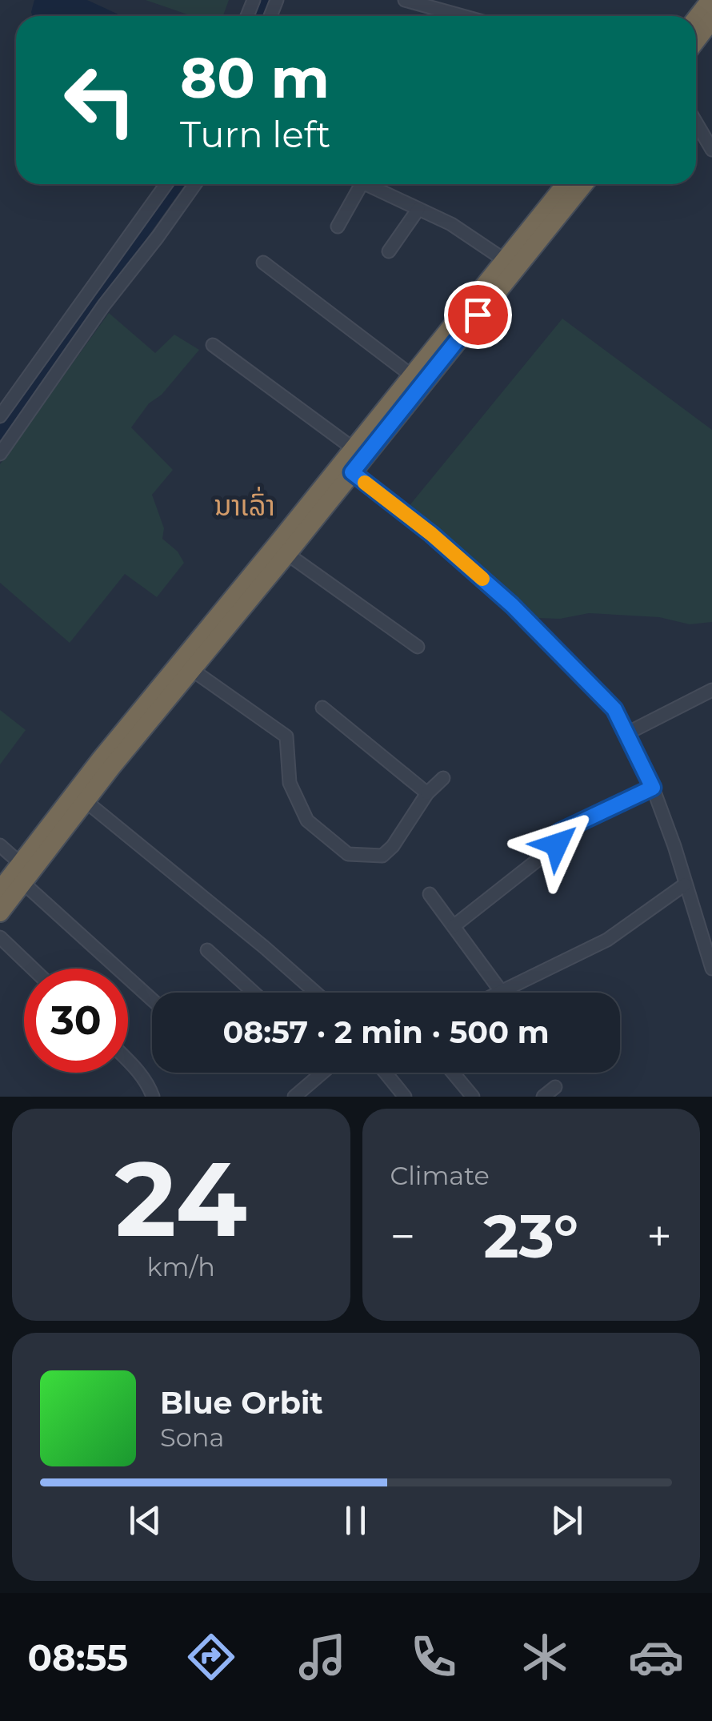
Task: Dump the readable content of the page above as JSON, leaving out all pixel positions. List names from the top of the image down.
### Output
{
  "districts": ["ນາເລົ່າ"],
  "page": {
    "turn": ["80 m", "Turn left"],
    "limit": "30",
    "trip": "08:57 · 2 min · 500 m",
    "tile": [
      ["24", "km/h"],
      "Climate"
    ],
    "heat": ["−", "23°", "+"],
    "song": ["Blue Orbit", "Sona"],
    "tabs": "08:55"
  }
}
